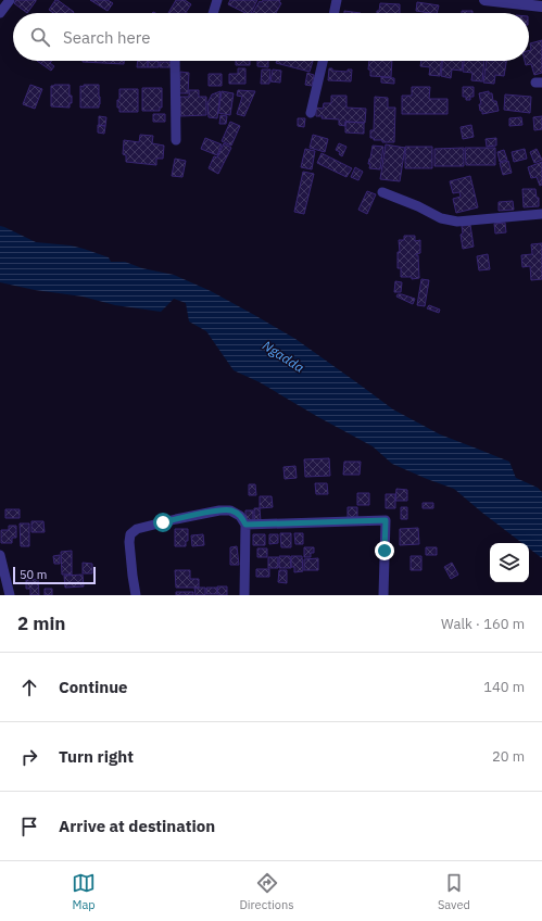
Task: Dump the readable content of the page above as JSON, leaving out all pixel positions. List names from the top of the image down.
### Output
{
  "water": ["Ngadda"],
  "scale_bar": "50 m",
  "page": {
    "search": "Search here",
    "scale": "50 m",
    "heading": ["2 min", "Walk · 160 m"],
    "list": [
      ["Continue", "140 m"],
      ["Turn right", "20 m"],
      "Arrive at destination"
    ],
    "nav": ["Map", "Directions", "Saved"]
  }
}
